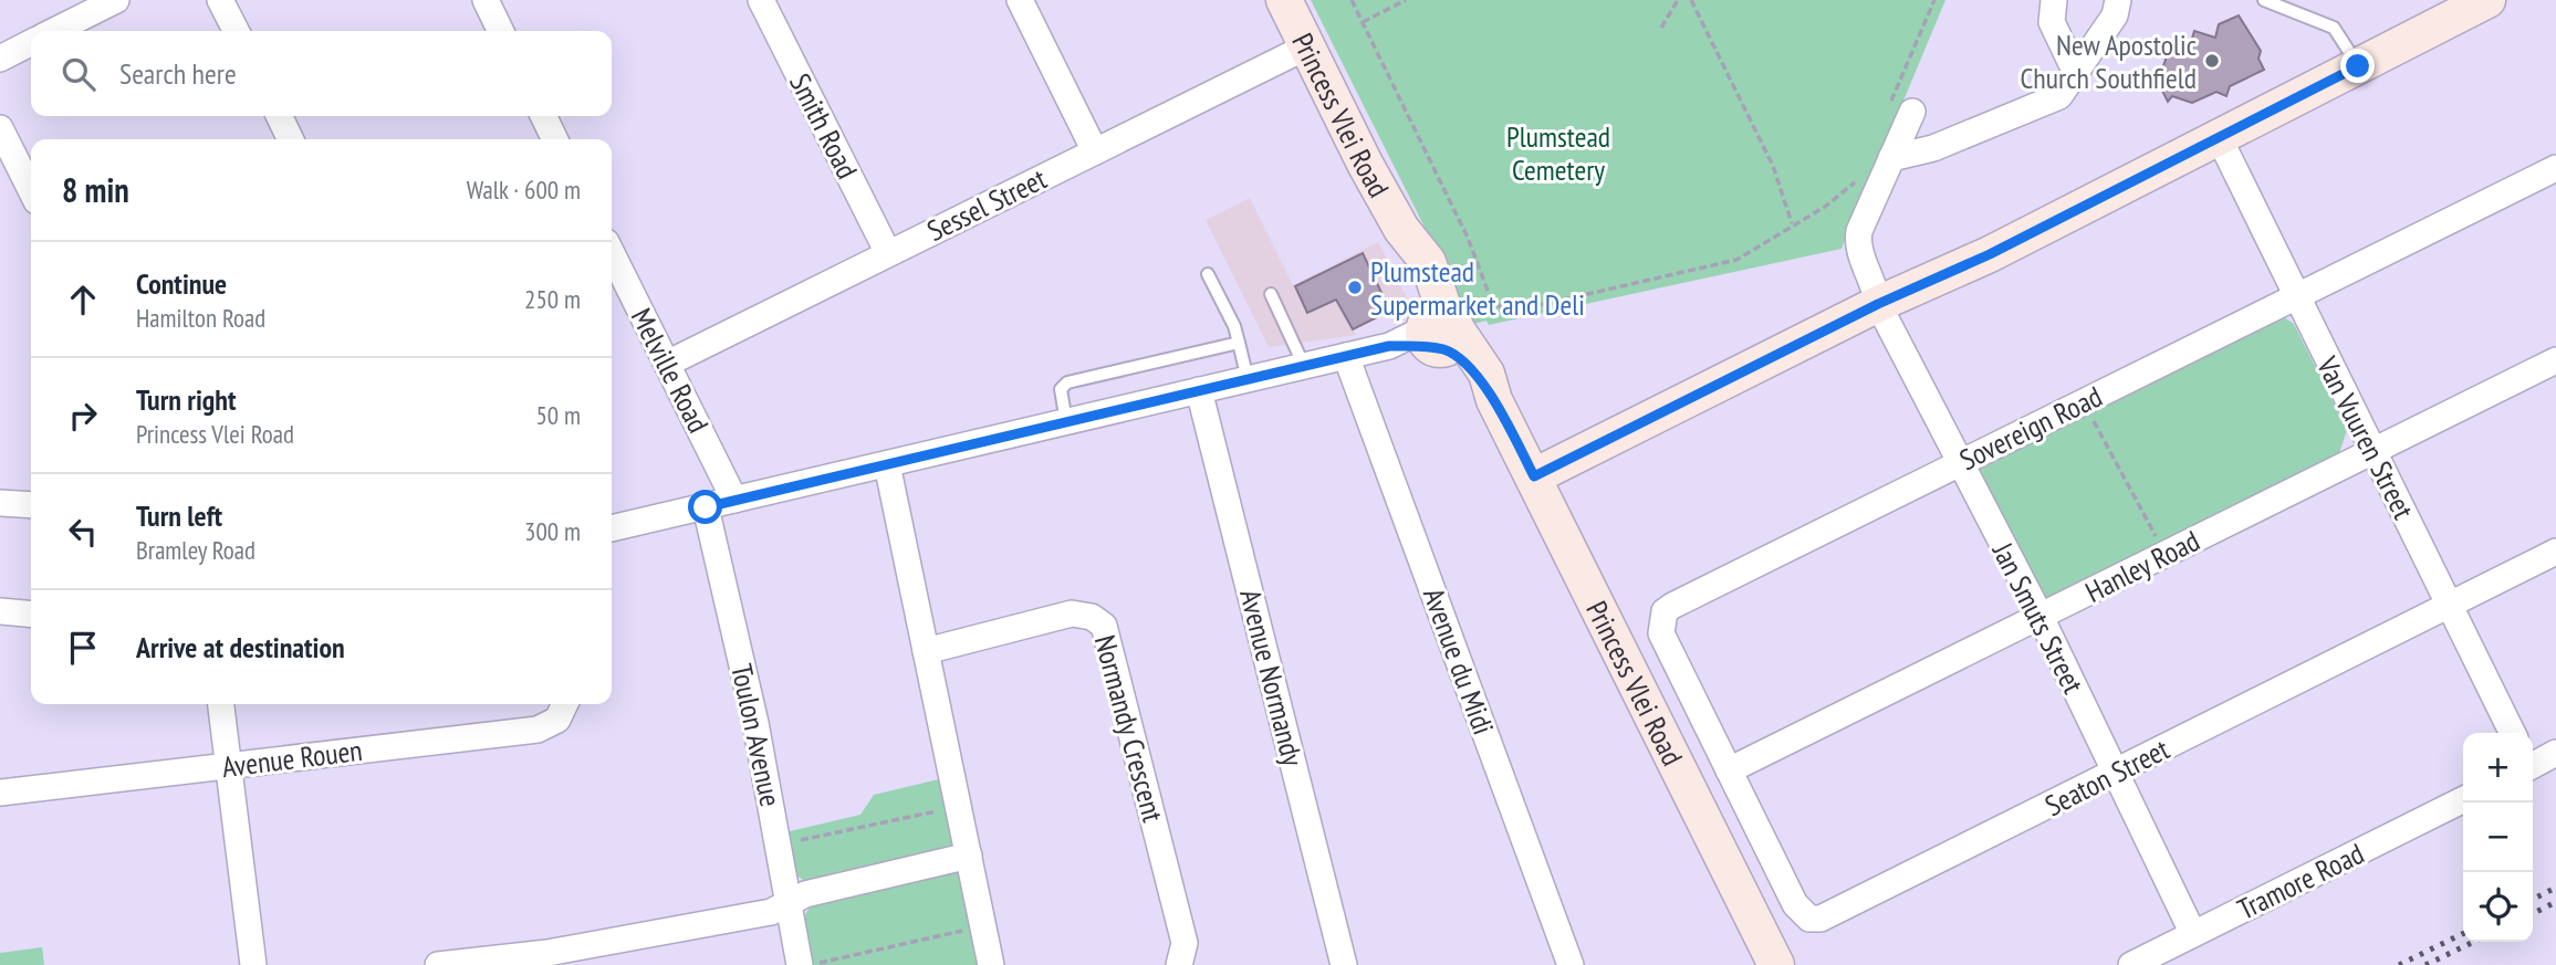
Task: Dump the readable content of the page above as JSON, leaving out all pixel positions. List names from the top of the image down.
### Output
{
  "streets": {
    "street": [
      "Princess Vlei Road",
      "Smith Road",
      "Sessel Street",
      "Melville Road",
      "Sovereign Road",
      "Van Vuuren Street",
      "Hanley Road",
      "Jan Smuts Street",
      "Avenue du Midi",
      "Avenue Normandy",
      "Normandy Crescent",
      "Toulon Avenue",
      "Avenue Rouen",
      "Seaton Street",
      "Tramore Road"
    ]
  },
  "crossings": [
    ["Princess Vlei Road", "Sessel Street"],
    ["Smith Road", "Sessel Street"],
    ["Sessel Street", "Melville Road"],
    ["Sovereign Road", "Van Vuuren Street"],
    ["Sovereign Road", "Hanley Road"],
    ["Sovereign Road", "Jan Smuts Street"],
    ["Sovereign Road", "Seaton Street"],
    ["Van Vuuren Street", "Hanley Road"],
    ["Van Vuuren Street", "Seaton Street"],
    ["Hanley Road", "Jan Smuts Street"],
    ["Hanley Road", "Seaton Street"],
    ["Jan Smuts Street", "Seaton Street"],
    ["Jan Smuts Street", "Tramore Road"]
  ],
  "parks": ["Plumstead Cemetery"],
  "places": ["New Apostolic Church Southfield", "Plumstead Supermarket and Deli"],
  "page": {
    "search": "Search here",
    "heading": ["8 min", "Walk · 600 m"],
    "list": [
      ["Continue", "Hamilton Road", "250 m"],
      ["Turn right", "Princess Vlei Road", "50 m"],
      ["Turn left", "Bramley Road", "300 m"],
      "Arrive at destination"
    ],
    "map_buttons": ["+", "−"]
  }
}
